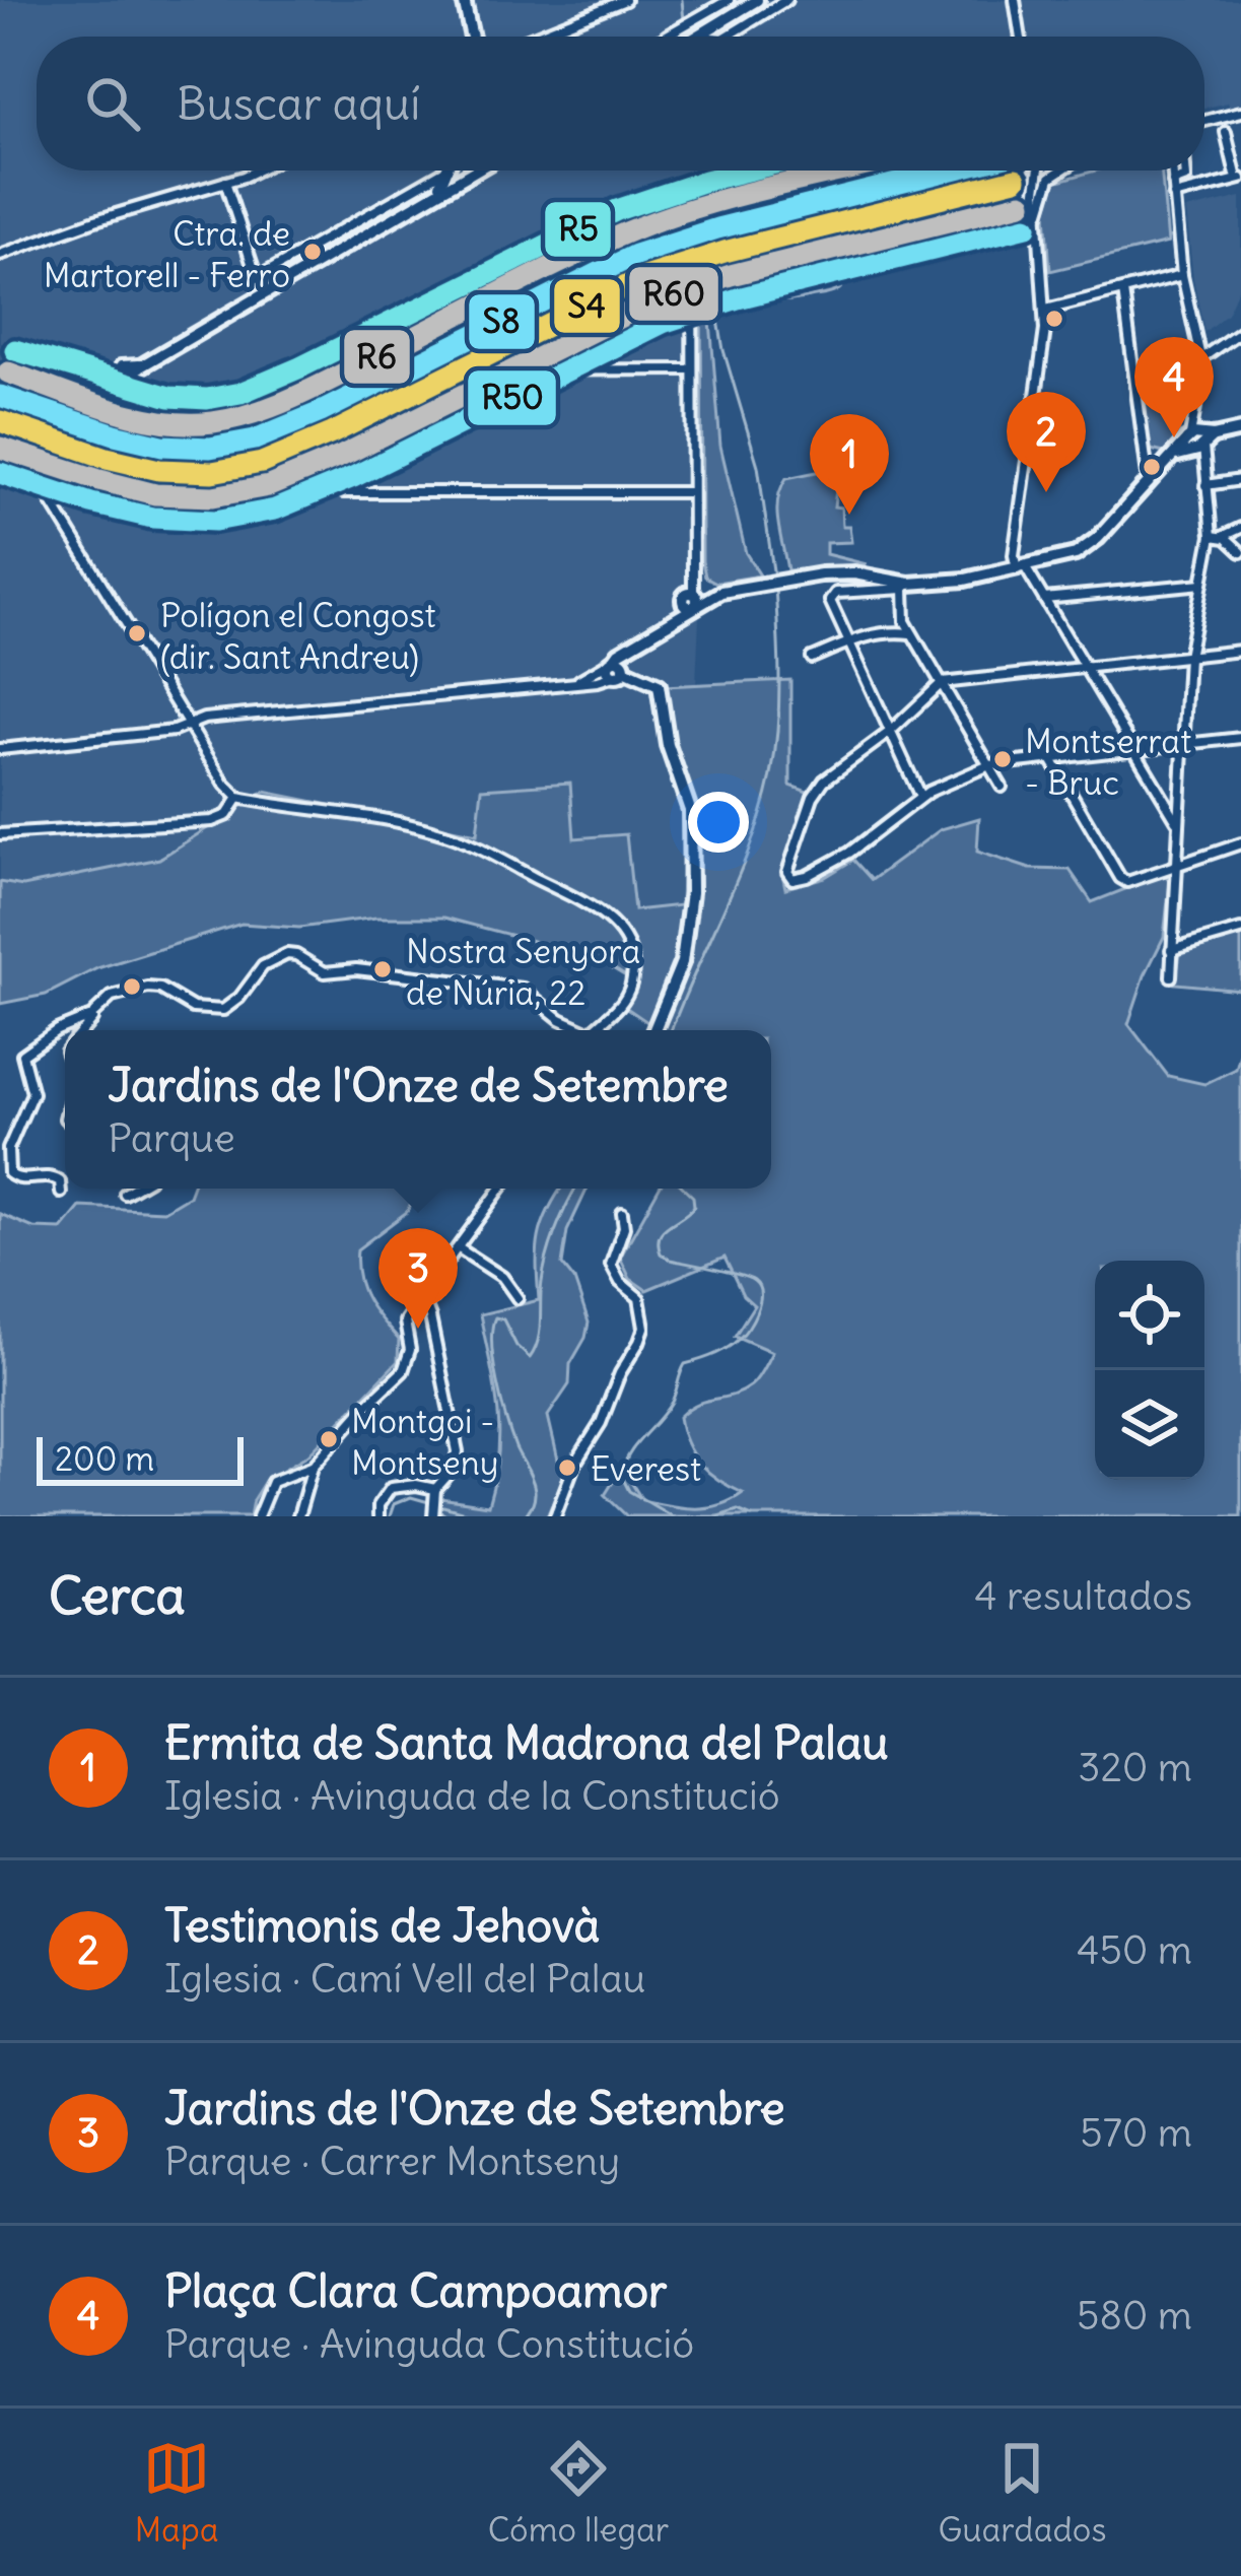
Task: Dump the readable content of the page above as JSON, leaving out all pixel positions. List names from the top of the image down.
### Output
{
  "places": [
    "Ctra. de Martorell - Ferro",
    "Polígon el Congost (dir. Sant Andreu)",
    "Montserrat - Bruc",
    "Nostra Senyora de Núria, 22",
    "Montgoi - Montseny",
    "Everest"
  ],
  "lines": [
    "transit line S8",
    "transit line R6",
    "transit line R5",
    "transit line S4",
    "transit line R60",
    "transit line R50"
  ],
  "scale_bar": "200 m",
  "page": {
    "search": "Buscar aquí",
    "pins": [
      "4",
      "2",
      "1",
      "3"
    ],
    "popup": ["Jardins de l'Onze de Setembre", "Parque"],
    "scale": "200 m",
    "heading": ["Cerca", "4 resultados"],
    "list": [
      {
        "mark": "1",
        "name": "Ermita de Santa Madrona del Palau",
        "note": "Iglesia · Avinguda de la Constitució",
        "value": "320 m"
      },
      {
        "mark": "2",
        "name": "Testimonis de Jehovà",
        "note": "Iglesia · Camí Vell del Palau",
        "value": "450 m"
      },
      {
        "mark": "3",
        "name": "Jardins de l'Onze de Setembre",
        "note": "Parque · Carrer Montseny",
        "value": "570 m"
      },
      {
        "mark": "4",
        "name": "Plaça Clara Campoamor",
        "note": "Parque · Avinguda Constitució",
        "value": "580 m"
      }
    ],
    "nav": ["Mapa", "Cómo llegar", "Guardados"]
  }
}
